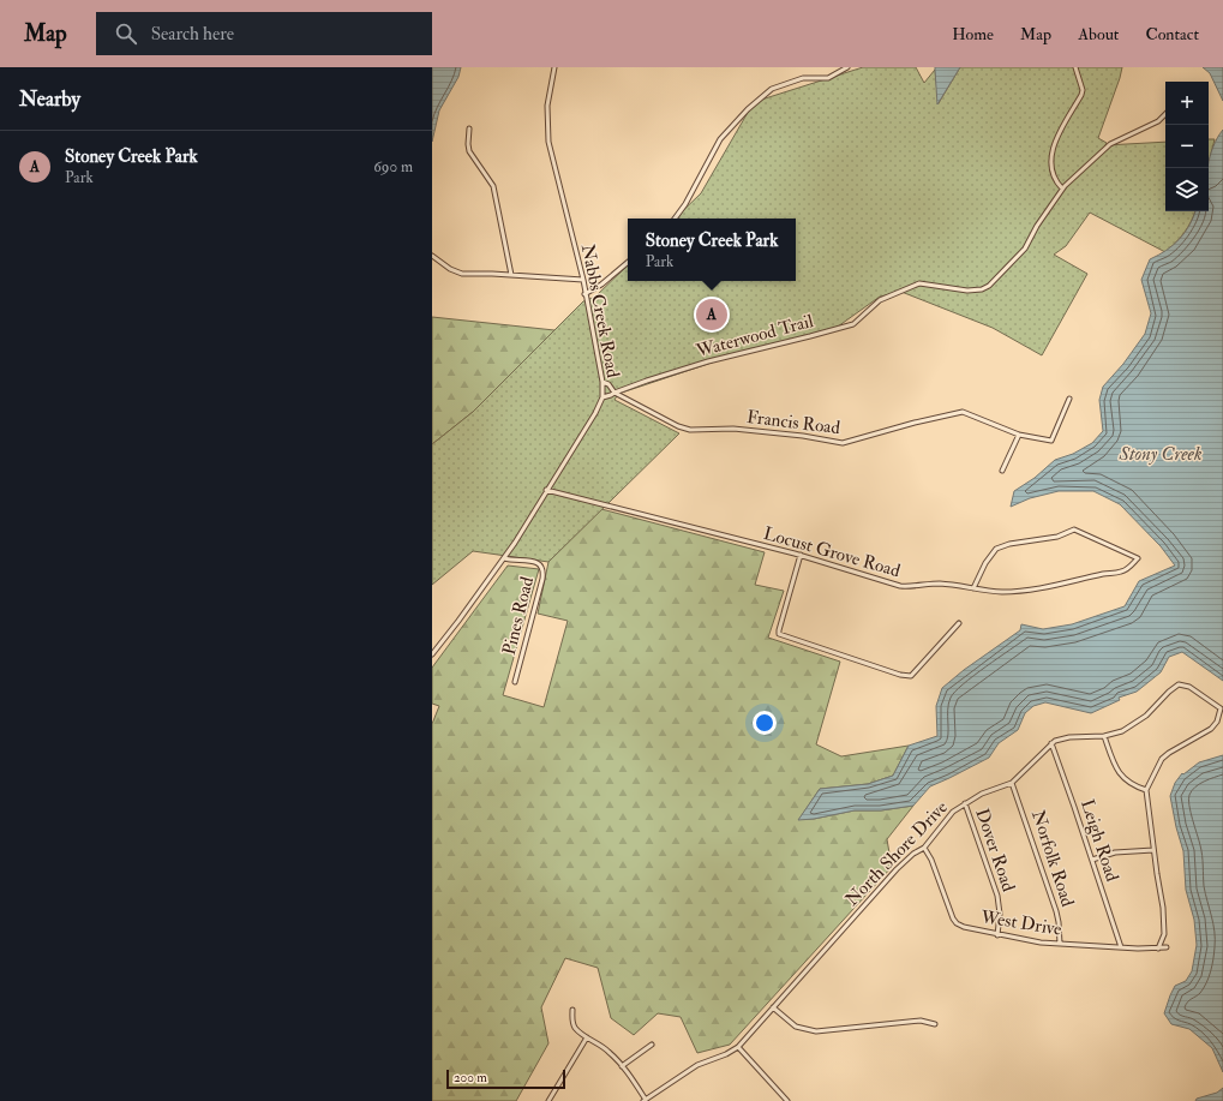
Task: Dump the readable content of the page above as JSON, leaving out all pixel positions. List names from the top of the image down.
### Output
{
  "streets": {
    "street": [
      "Nabbs Creek Road",
      "Waterwood Trail",
      "Francis Road",
      "Locust Grove Road",
      "Pines Road",
      "Leigh Road",
      "Dover Road",
      "North Shore Drive",
      "Norfolk Road",
      "West Drive"
    ]
  },
  "crossings": [
    ["Nabbs Creek Road", "Locust Grove Road"],
    ["Nabbs Creek Road", "Pines Road"],
    ["Waterwood Trail", "Francis Road"],
    ["Leigh Road", "North Shore Drive"],
    ["Leigh Road", "West Drive"],
    ["Dover Road", "North Shore Drive"],
    ["Dover Road", "West Drive"],
    ["North Shore Drive", "Norfolk Road"],
    ["North Shore Drive", "West Drive"],
    ["Norfolk Road", "West Drive"]
  ],
  "water": ["Stony Creek"],
  "scale_bar": "200 m",
  "page": {
    "header": "Map",
    "search": "Search here",
    "nav": [
      "Home",
      "Map",
      "About",
      "Contact"
    ],
    "heading": "Nearby",
    "map_buttons": ["+", "−"],
    "list": [
      {
        "mark": "A",
        "name": "Stoney Creek Park",
        "note": "Park",
        "value": "690 m"
      }
    ],
    "popup": ["Stoney Creek Park", "Park"],
    "pins": "A",
    "scale": "200 m"
  }
}
